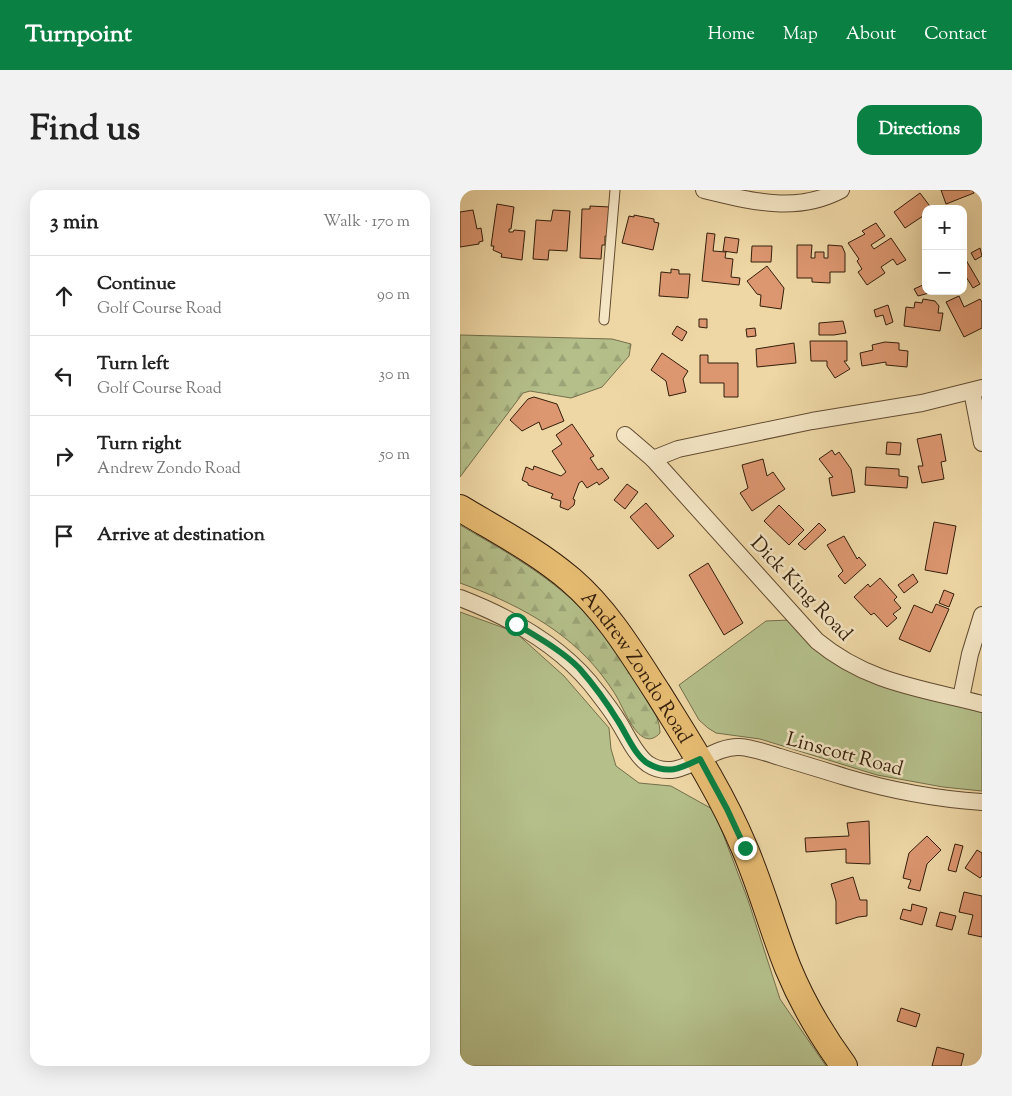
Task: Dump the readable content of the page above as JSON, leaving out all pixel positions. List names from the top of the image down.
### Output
{
  "streets": {
    "main road": ["Andrew Zondo Road"],
    "street": ["Dick King Road", "Linscott Road"]
  },
  "crossings": [
    ["Andrew Zondo Road", "Linscott Road"]
  ],
  "page": {
    "header": "Turnpoint",
    "nav": [
      "Home",
      "Map",
      "About",
      "Contact"
    ],
    "title": "Find us",
    "buttons": "Directions",
    "heading": ["3 min", "Walk · 170 m"],
    "map_buttons": ["+", "−"],
    "list": [
      ["Continue", "Golf Course Road", "90 m"],
      ["Turn left", "Golf Course Road", "30 m"],
      ["Turn right", "Andrew Zondo Road", "50 m"],
      "Arrive at destination"
    ]
  }
}
